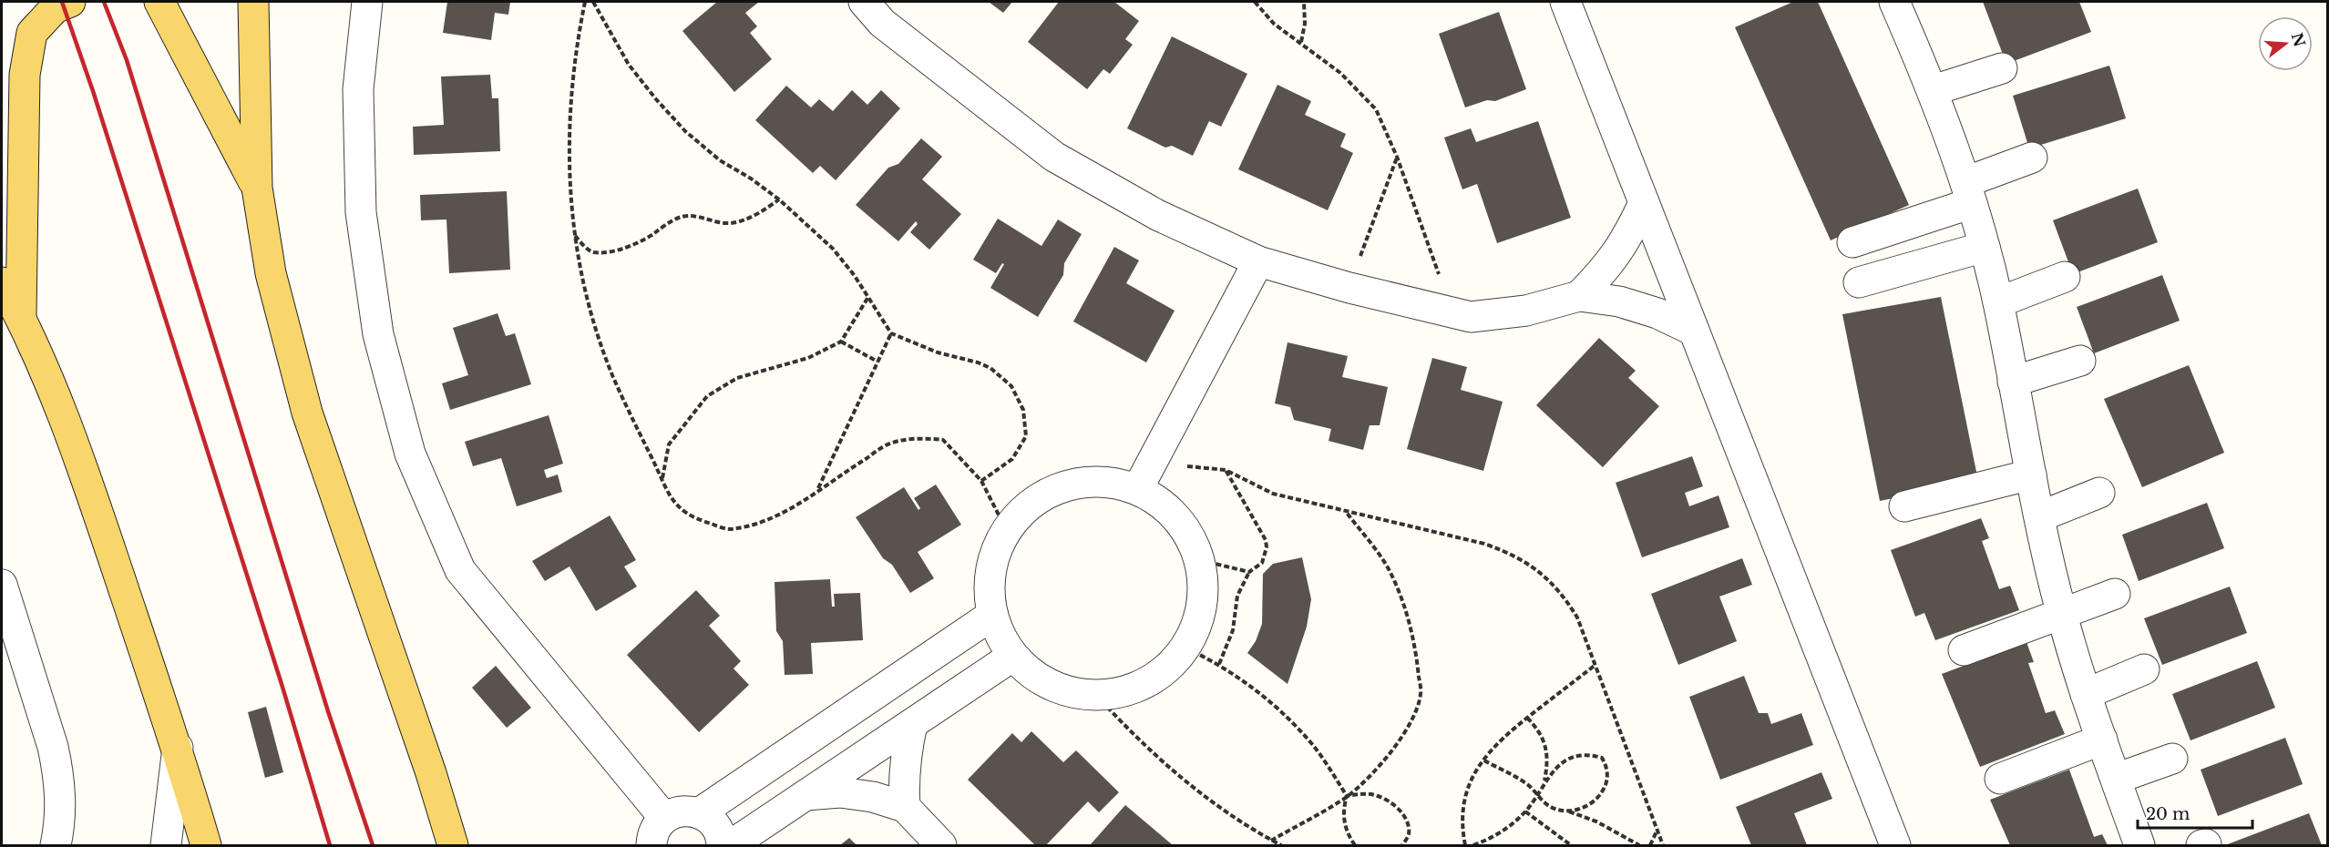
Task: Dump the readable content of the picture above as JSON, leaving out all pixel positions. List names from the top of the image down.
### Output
{
  "scale_bar": "20 m",
  "north": "right"
}
